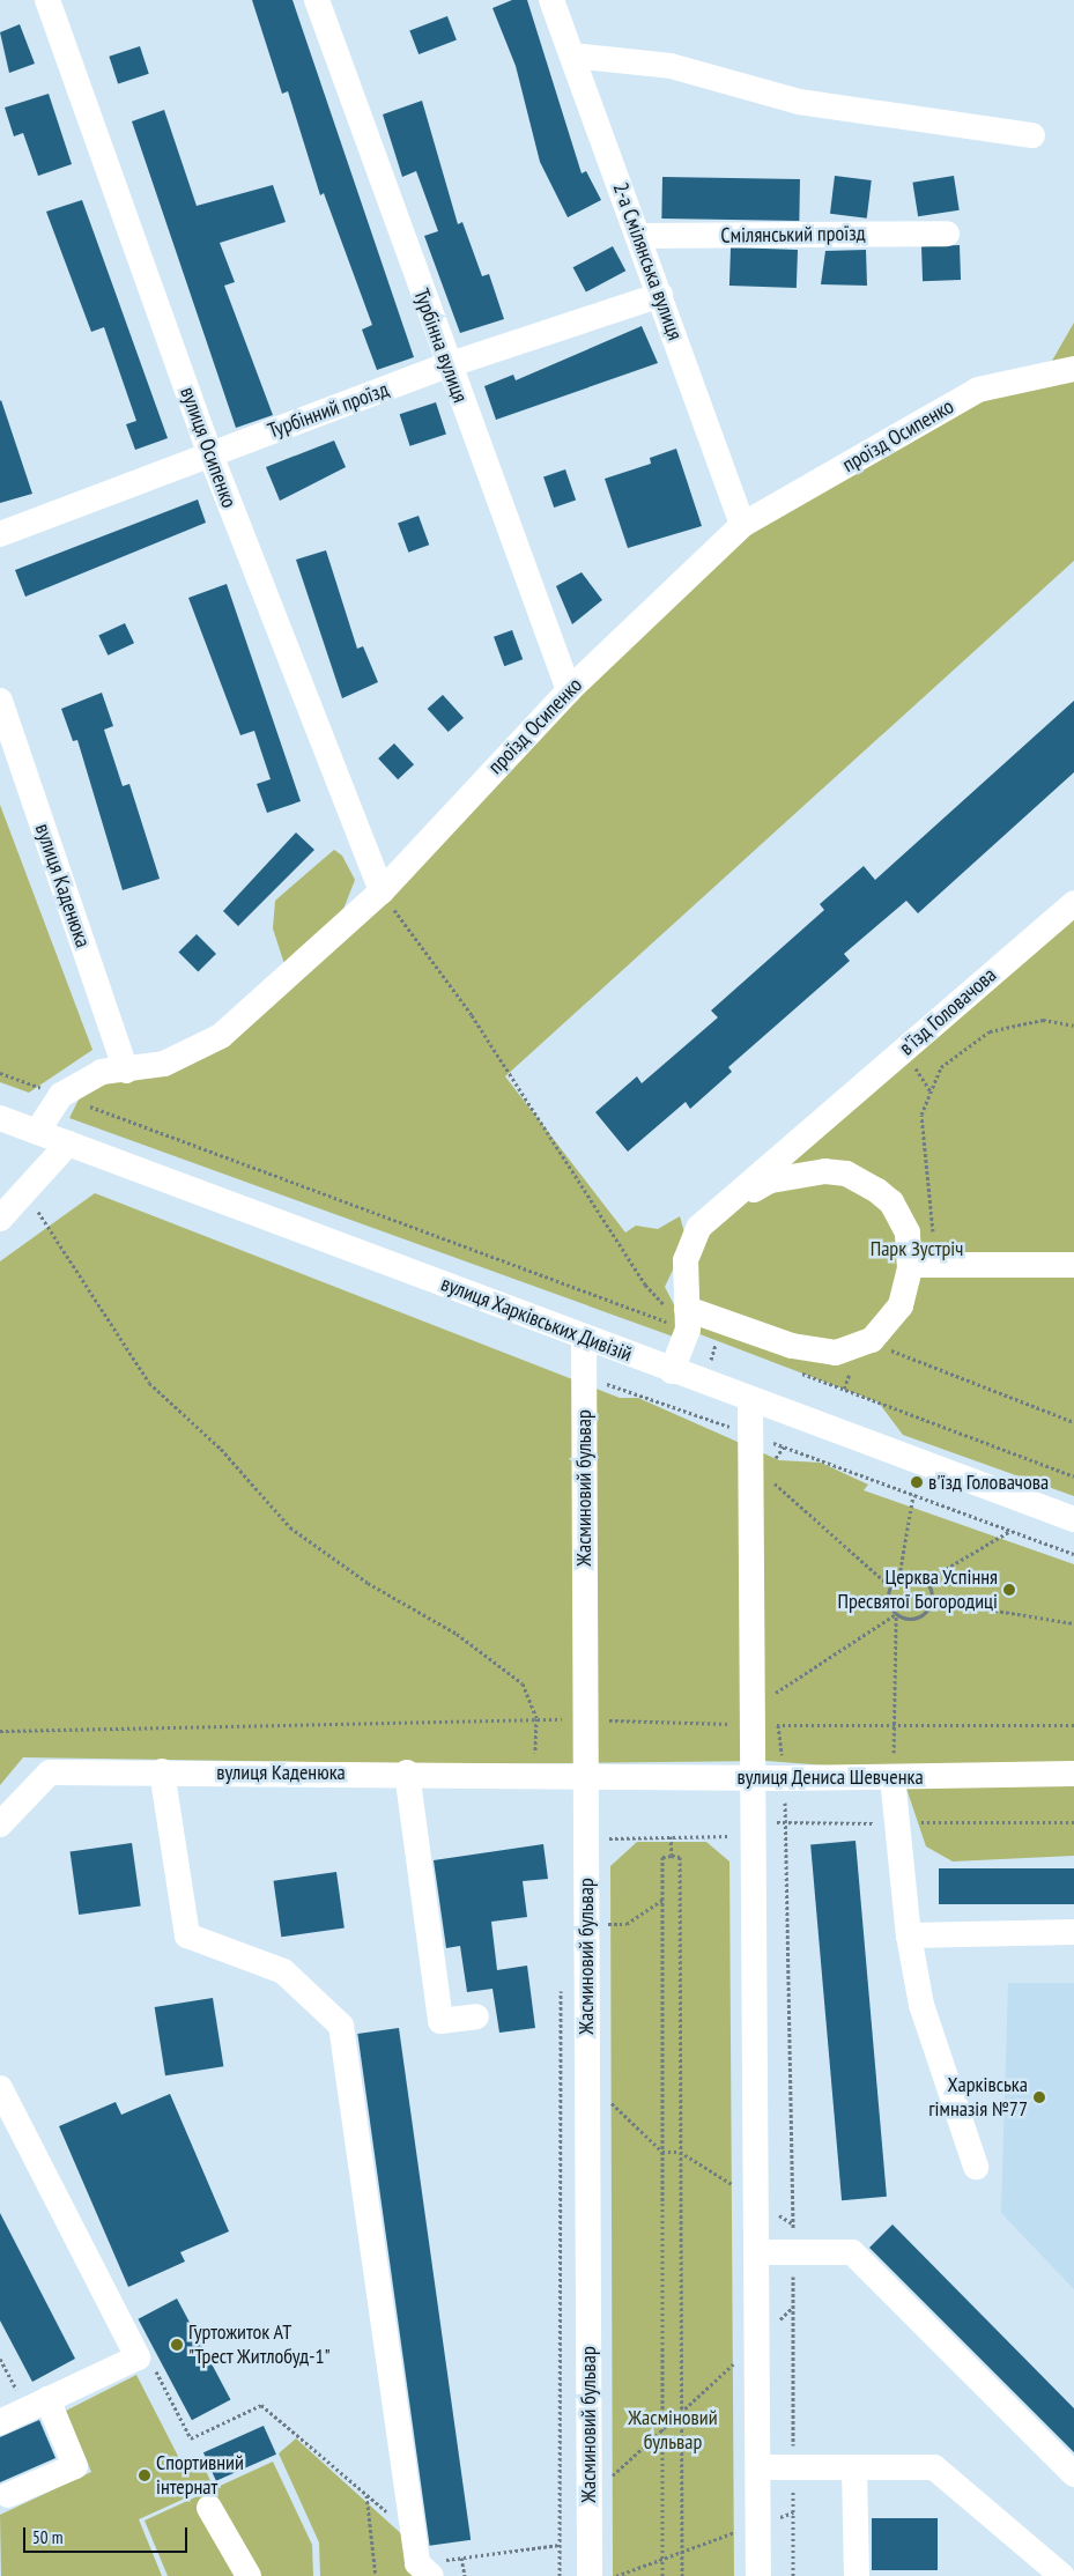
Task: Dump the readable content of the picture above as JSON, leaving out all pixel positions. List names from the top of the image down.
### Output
{
  "streets": {
    "street": [
      "Смілянський проїзд",
      "2-а Смілянська вулиця",
      "Турбінна вулиця",
      "Турбінний проїзд",
      "проїзд Осипенко",
      "вулиця Осипенко",
      "вулиця Каденюка",
      "в'їзд Головачова",
      "вулиця Харківських Дивізій",
      "Жасминовий бульвар",
      "вулиця Дениса Шевченка"
    ]
  },
  "crossings": [
    ["Смілянський проїзд", "2-а Смілянська вулиця"],
    ["2-а Смілянська вулиця", "Турбінний проїзд"],
    ["2-а Смілянська вулиця", "проїзд Осипенко"],
    ["Турбінна вулиця", "Турбінний проїзд"],
    ["Турбінна вулиця", "проїзд Осипенко"],
    ["Турбінний проїзд", "вулиця Осипенко"],
    ["проїзд Осипенко", "вулиця Осипенко"],
    ["проїзд Осипенко", "вулиця Каденюка"],
    ["проїзд Осипенко", "вулиця Харківських Дивізій"],
    ["вулиця Каденюка", "Жасминовий бульвар"],
    ["вулиця Каденюка", "вулиця Дениса Шевченка"],
    ["в'їзд Головачова", "вулиця Харківських Дивізій"],
    ["вулиця Харківських Дивізій", "Жасминовий бульвар"],
    ["Жасминовий бульвар", "вулиця Дениса Шевченка"]
  ],
  "parks": ["Парк Зустріч", "Жасміновий бульвар"],
  "places": [
    "в'їзд Головачова",
    "Церква Успіння Пресвятої Богородиці",
    "Харківська гімназія №77",
    "Гуртожиток АТ \"Трест Житлобуд-1\"",
    "Спортивний інтернат"
  ],
  "scale_bar": "50 m"
}
